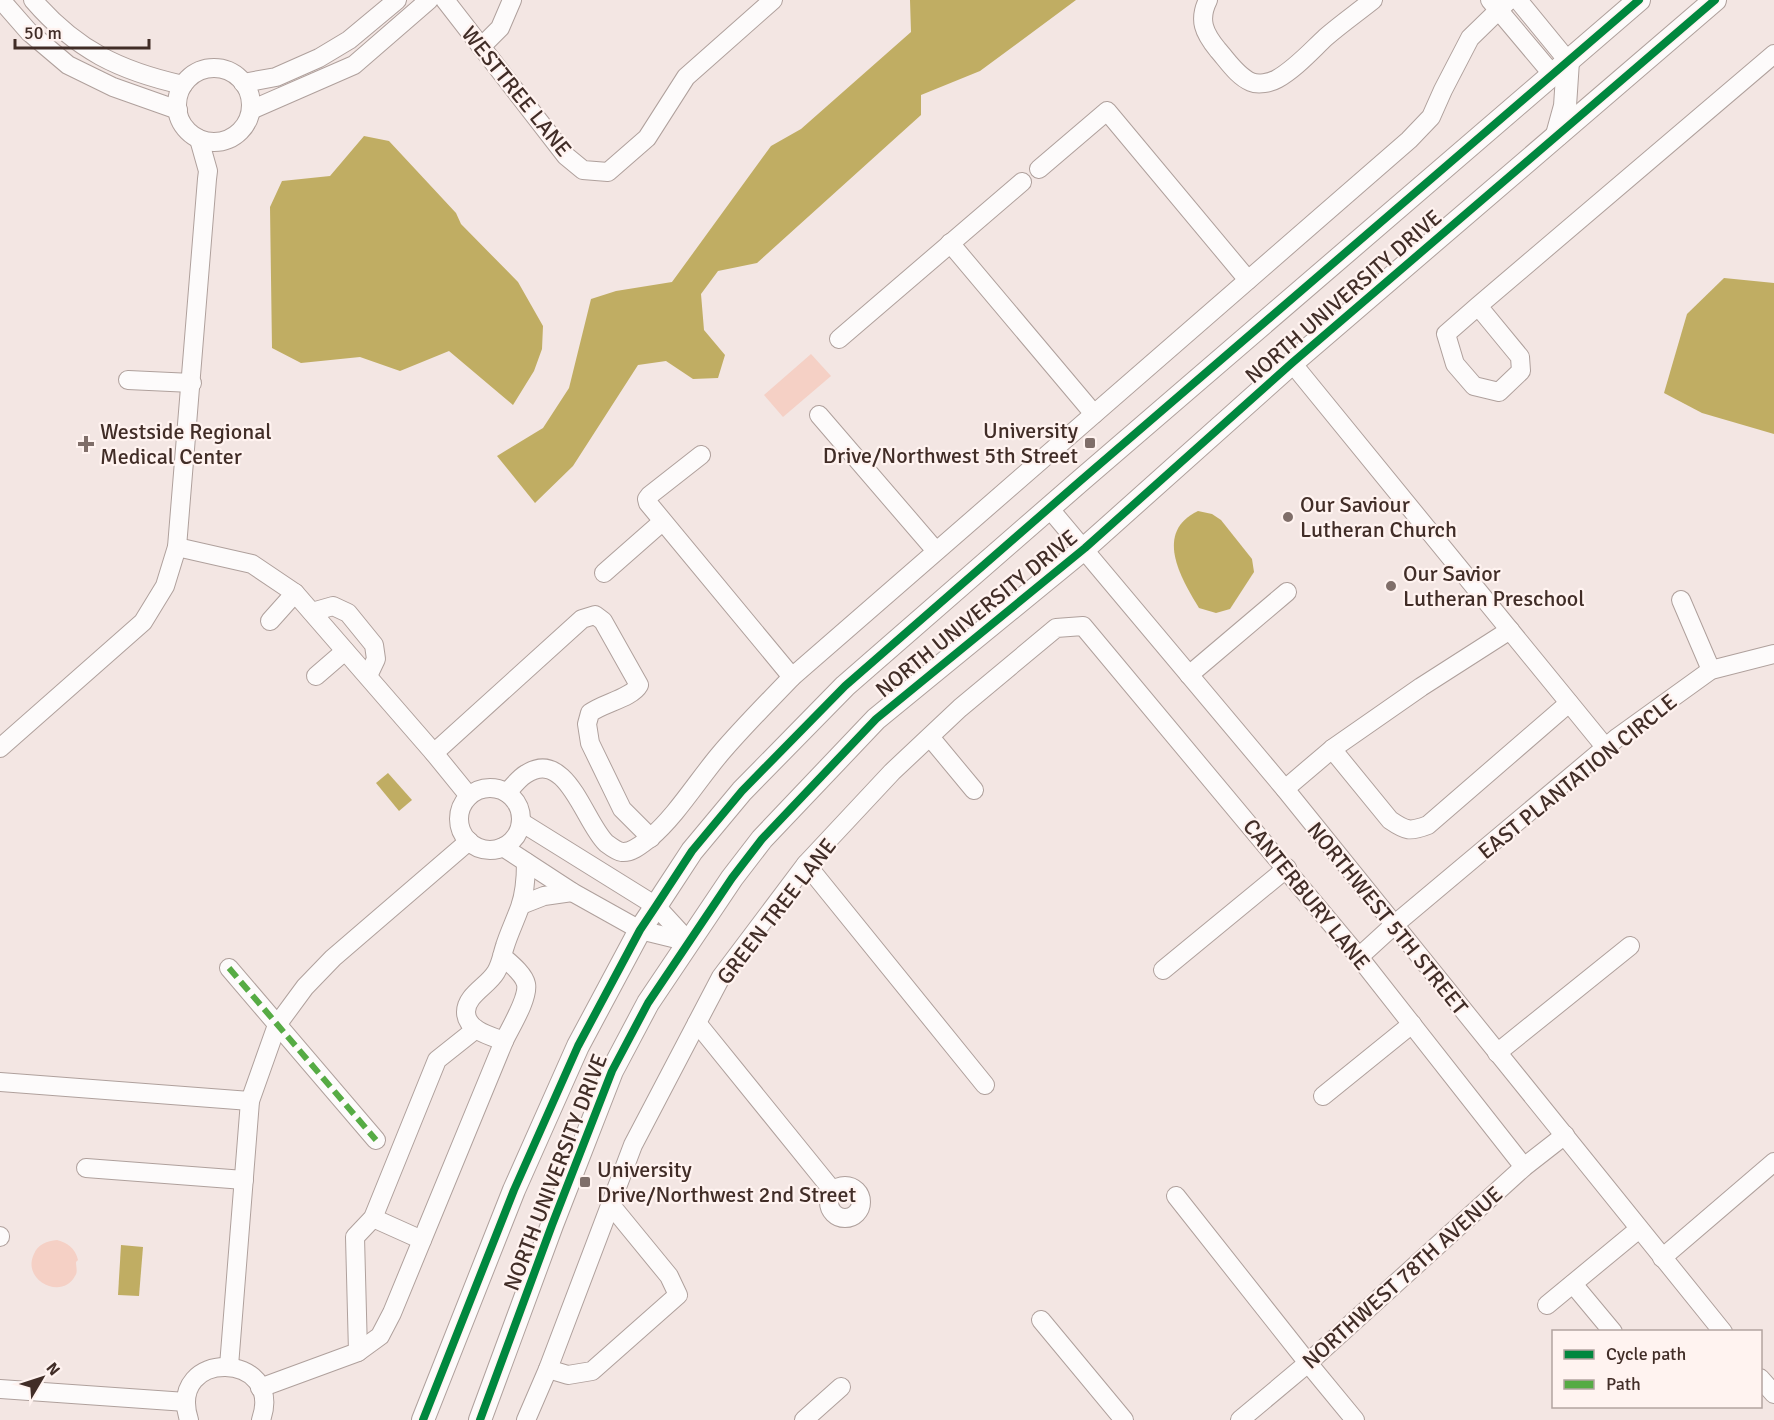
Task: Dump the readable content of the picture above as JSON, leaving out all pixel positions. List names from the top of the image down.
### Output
{
  "streets": {
    "main road": ["NORTH UNIVERSITY DRIVE"],
    "street": [
      "WESTTREE LANE",
      "EAST PLANTATION CIRCLE",
      "CANTERBURY LANE",
      "GREEN TREE LANE",
      "NORTHWEST 5TH STREET",
      "NORTHWEST 78TH AVENUE"
    ]
  },
  "crossings": [
    ["NORTH UNIVERSITY DRIVE", "NORTHWEST 5TH STREET"],
    ["EAST PLANTATION CIRCLE", "CANTERBURY LANE"],
    ["EAST PLANTATION CIRCLE", "NORTHWEST 5TH STREET"],
    ["CANTERBURY LANE", "GREEN TREE LANE"],
    ["CANTERBURY LANE", "NORTHWEST 78TH AVENUE"],
    ["NORTHWEST 5TH STREET", "NORTHWEST 78TH AVENUE"]
  ],
  "places": {
    "transit": ["University Drive/Northwest 5th Street", "University Drive/Northwest 2nd Street"],
    "health": ["Westside Regional Medical Center"],
    "other": ["Our Saviour Lutheran Church", "Our Savior Lutheran Preschool"]
  },
  "legend": ["Cycle path", "Path"],
  "scale_bar": "50 m",
  "north": "top right"
}
